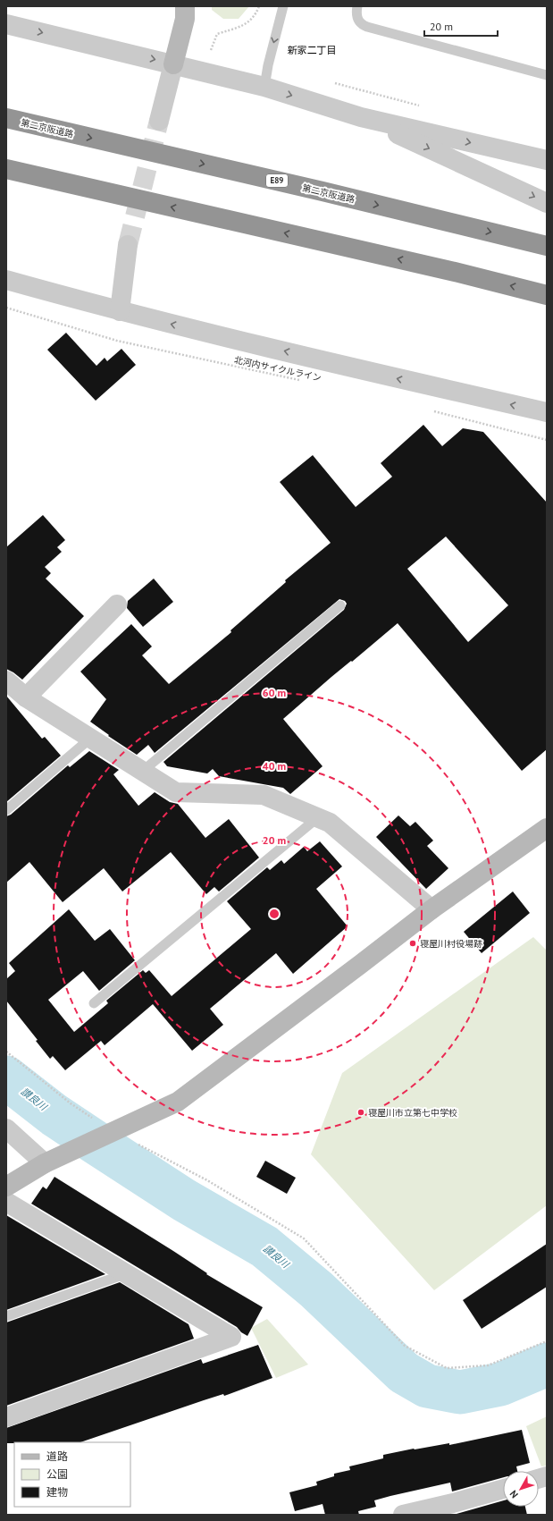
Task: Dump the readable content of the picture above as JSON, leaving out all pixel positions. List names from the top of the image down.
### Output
{
  "streets": {
    "highway": ["第二京阪道路", "E89"],
    "path": ["北河内サイクルライン"]
  },
  "districts": ["新家二丁目"],
  "water": ["讃良川"],
  "places": ["寝屋川村役場跡", "寝屋川市立第七中学校"],
  "legend": ["道路", "公園", "建物"],
  "scale_bar": "20 m",
  "north": "bottom left",
  "rings": ["60 m", "40 m", "20 m"]
}
